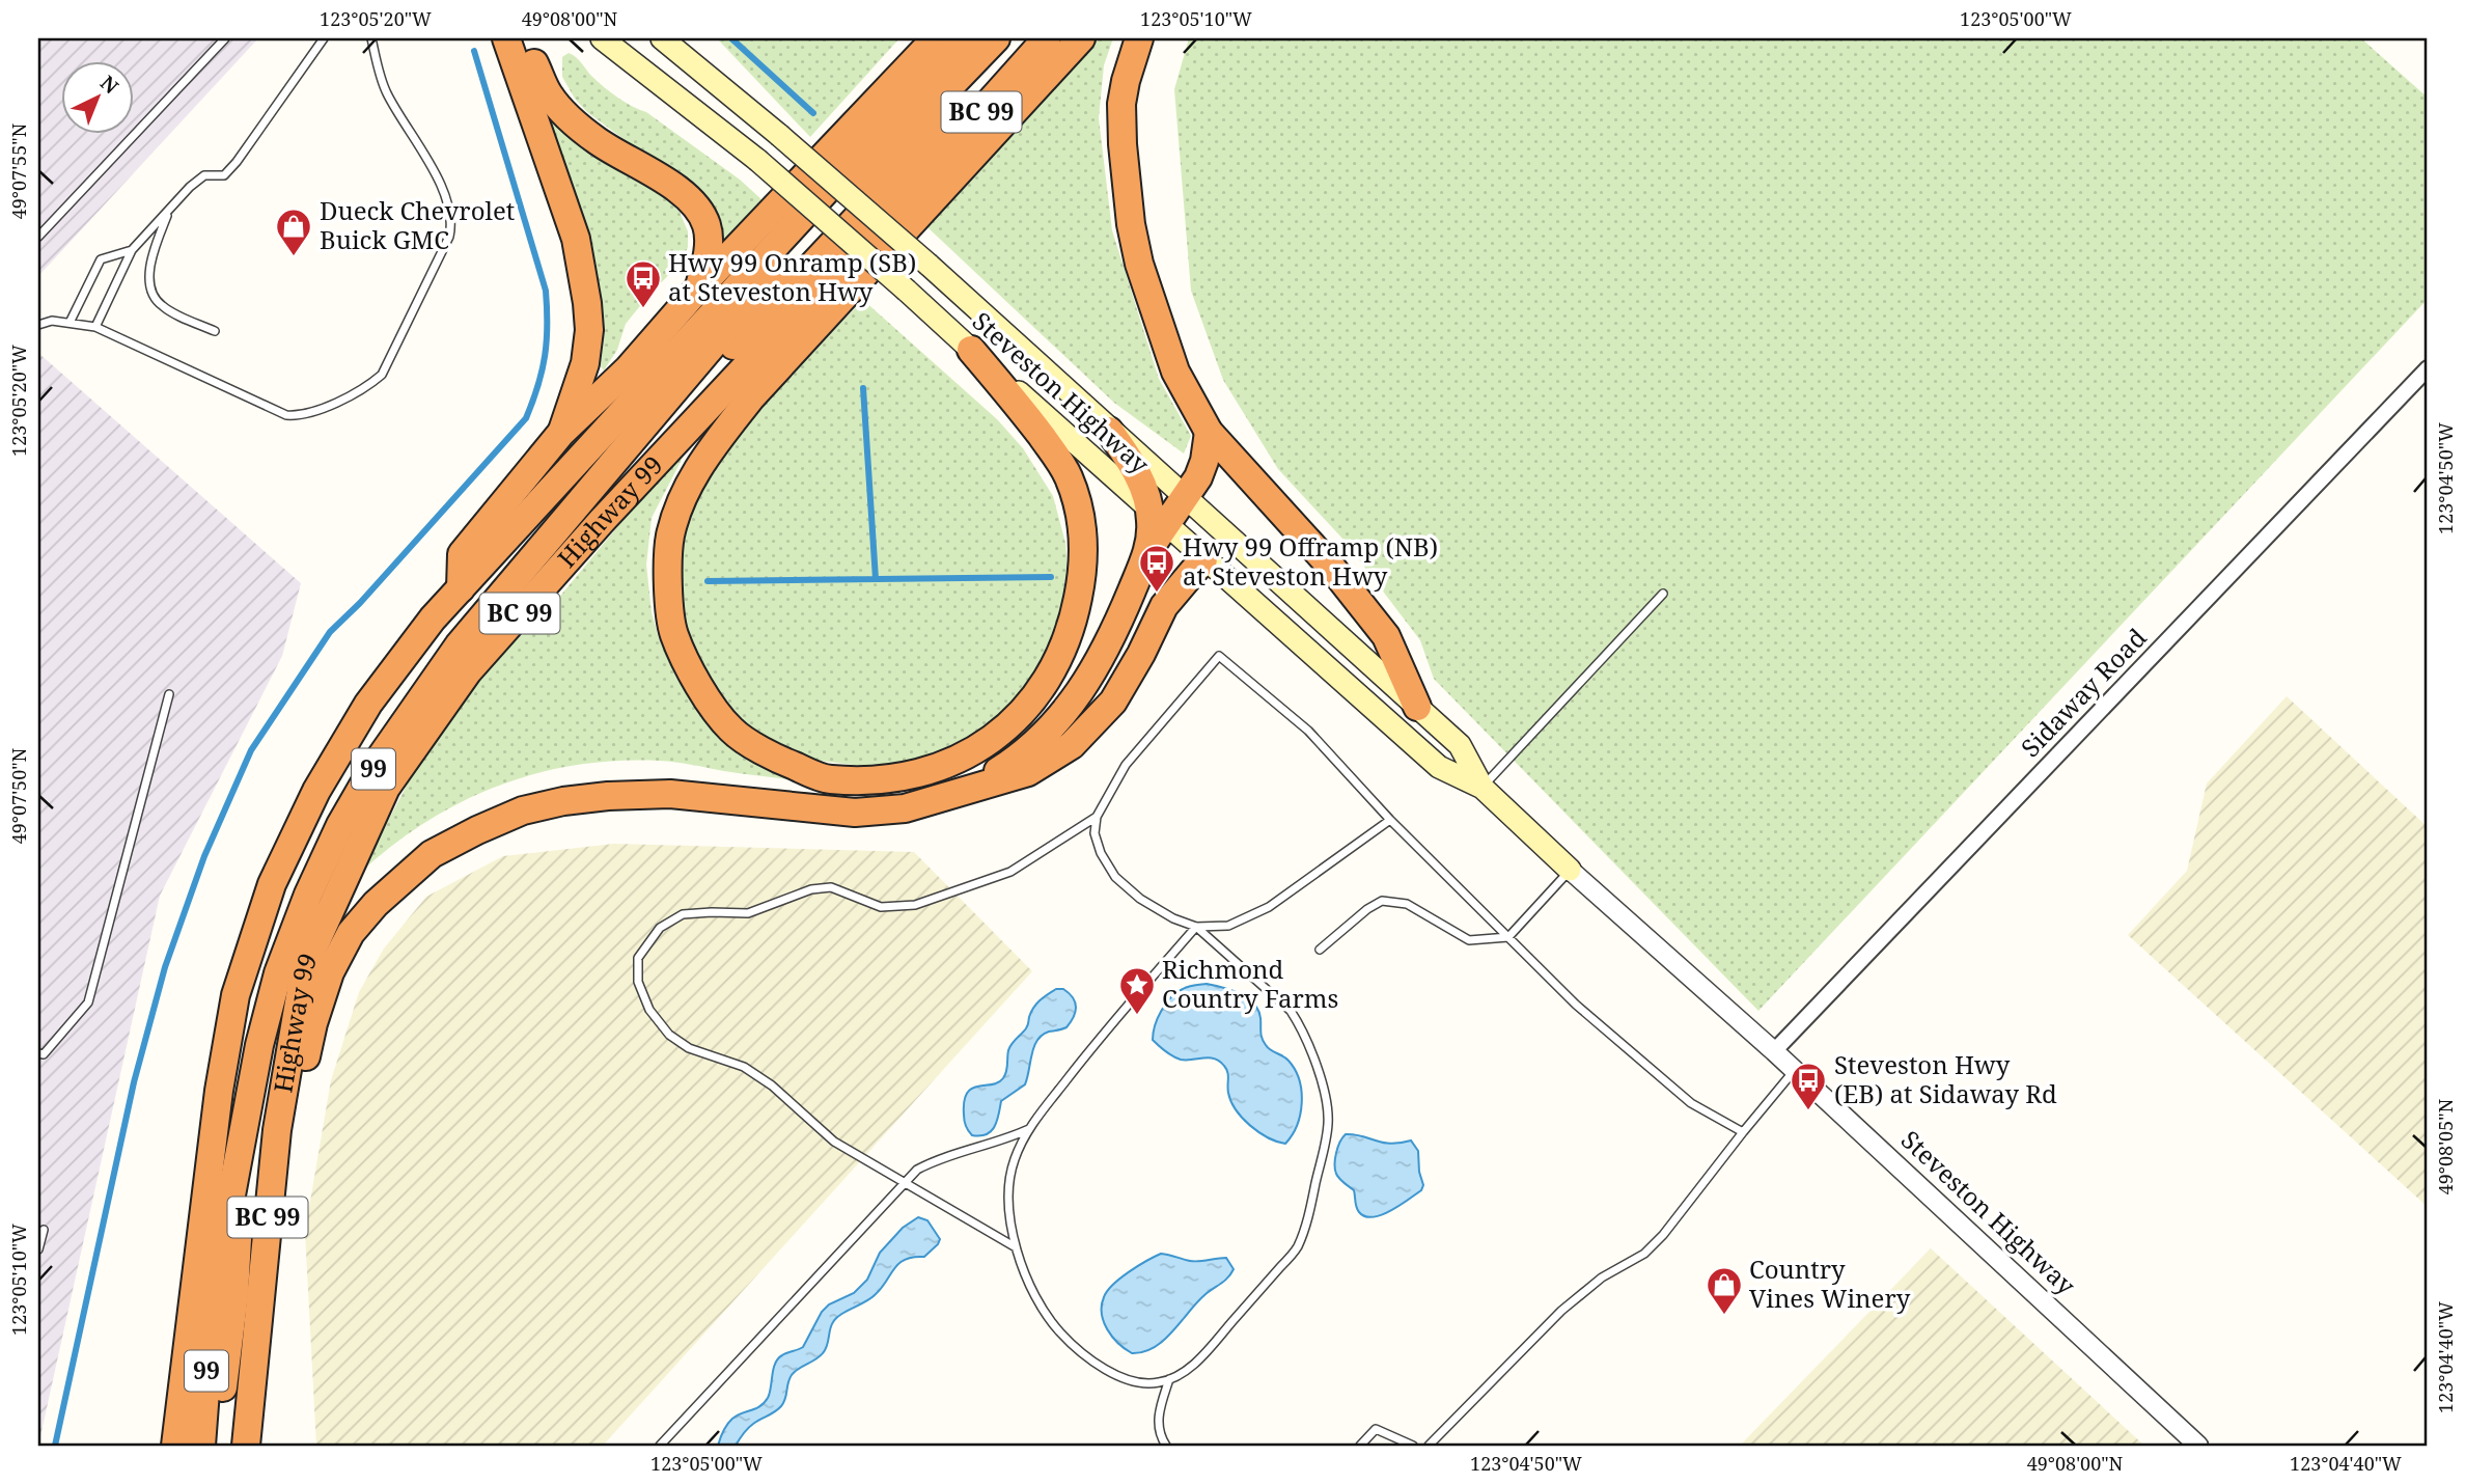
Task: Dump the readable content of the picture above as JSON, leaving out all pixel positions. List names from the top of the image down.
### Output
{
  "streets": {
    "highway": ["BC 99", "Highway 99", "99"],
    "main road": ["Steveston Highway"],
    "street": ["Sidaway Road"]
  },
  "crossings": [
    ["Steveston Highway", "Sidaway Road"]
  ],
  "places": {
    "shop": ["Dueck Chevrolet Buick GMC", "Country Vines Winery"],
    "bus stop": ["Hwy 99 Onramp (SB) at Steveston Hwy", "Hwy 99 Offramp (NB) at Steveston Hwy", "Steveston Hwy (EB) at Sidaway Rd"],
    "place": ["Richmond Country Farms"]
  },
  "north": "top right",
  "coordinates": [
    "123°05'20\"W",
    "49°08'00\"N",
    "123°05'10\"W",
    "123°05'00\"W",
    "49°07'55\"N",
    "123°04'50\"W",
    "49°07'50\"N",
    "49°08'05\"N",
    "123°04'40\"W"
  ]
}
